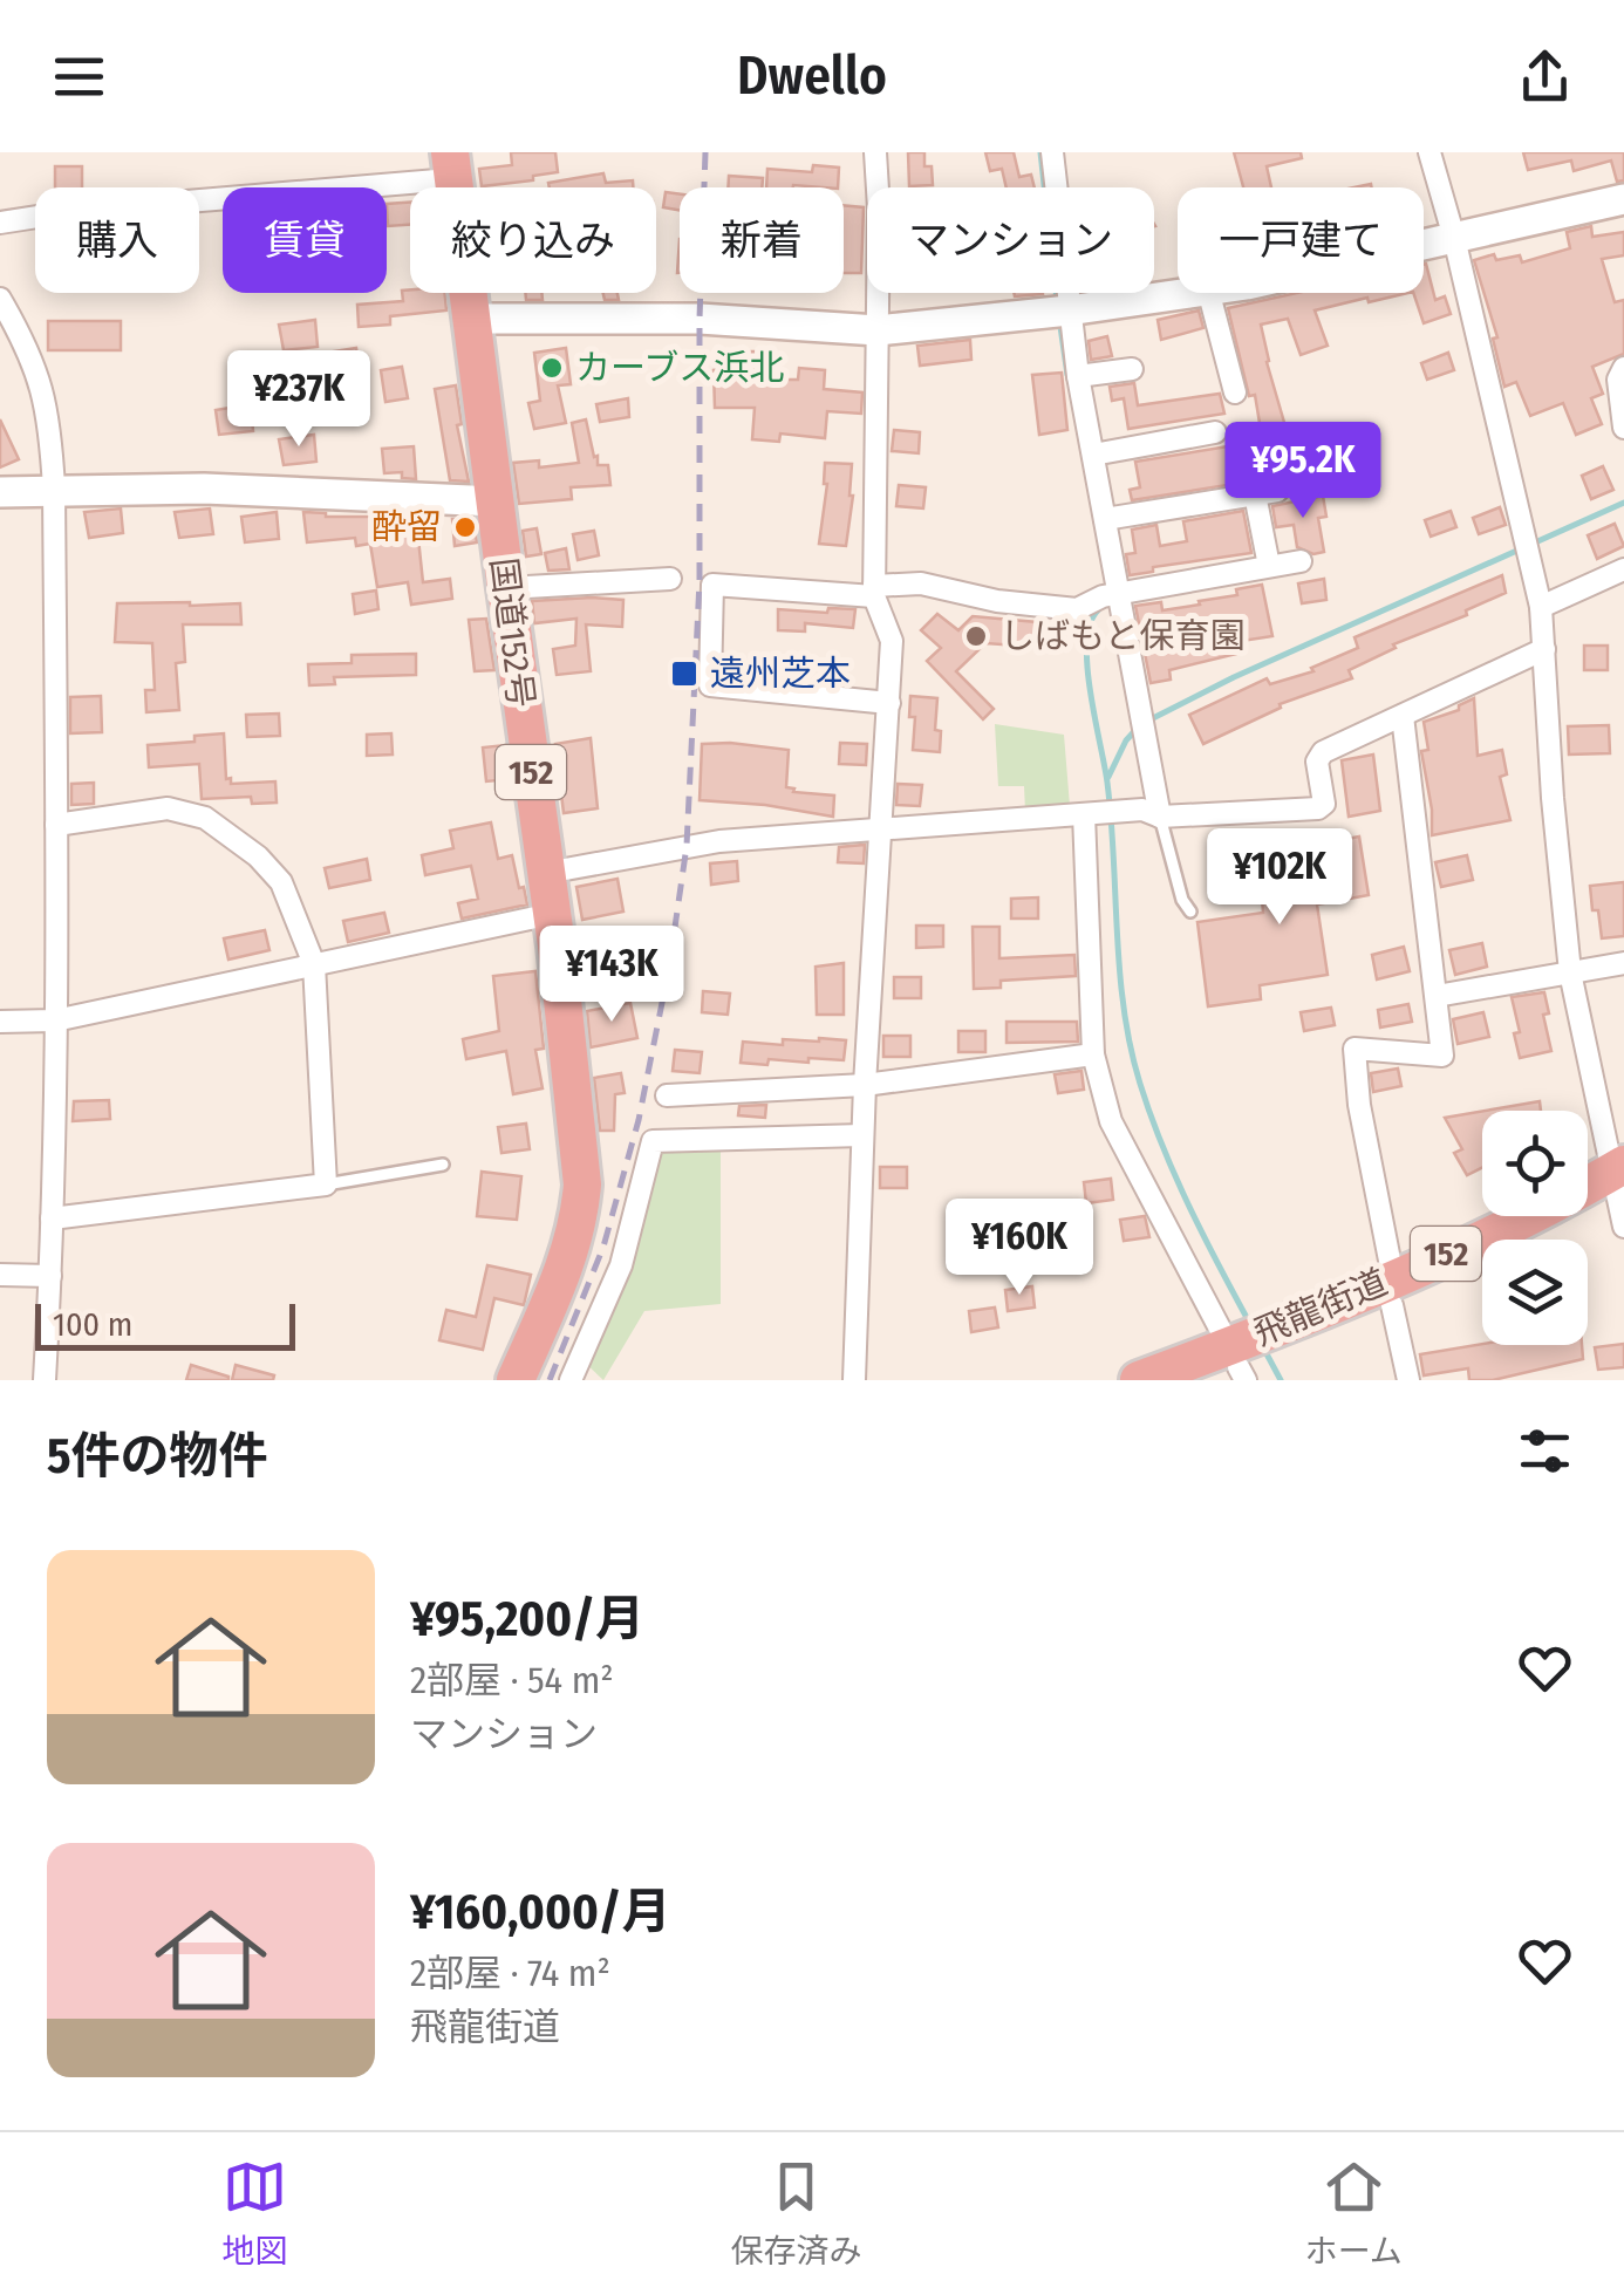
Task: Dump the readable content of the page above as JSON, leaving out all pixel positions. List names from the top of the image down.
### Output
{
  "streets": {
    "highway": ["国道152号", "152", "飛龍街道"]
  },
  "places": {
    "other": ["カーブス浜北", "酔留", "しばもと保育園"],
    "transit": ["遠州芝本"]
  },
  "scale_bar": "100 m",
  "page": {
    "header": "Dwello",
    "chip": [
      "購入",
      "賃貸",
      "絞り込み",
      "新着",
      "マンション",
      "一戸建て"
    ],
    "price": [
      "¥237K",
      "¥95.2K",
      "¥102K",
      "¥143K",
      "¥160K"
    ],
    "scale": "100 m",
    "heading": "5件の物件",
    "list": [
      {
        "name": "¥95,200/月",
        "note": "2部屋 · 54 m² · マンション"
      },
      {
        "name": "¥160,000/月",
        "note": "2部屋 · 74 m² · 飛龍街道"
      }
    ],
    "tabs": ["地図", "保存済み", "ホーム"]
  }
}
